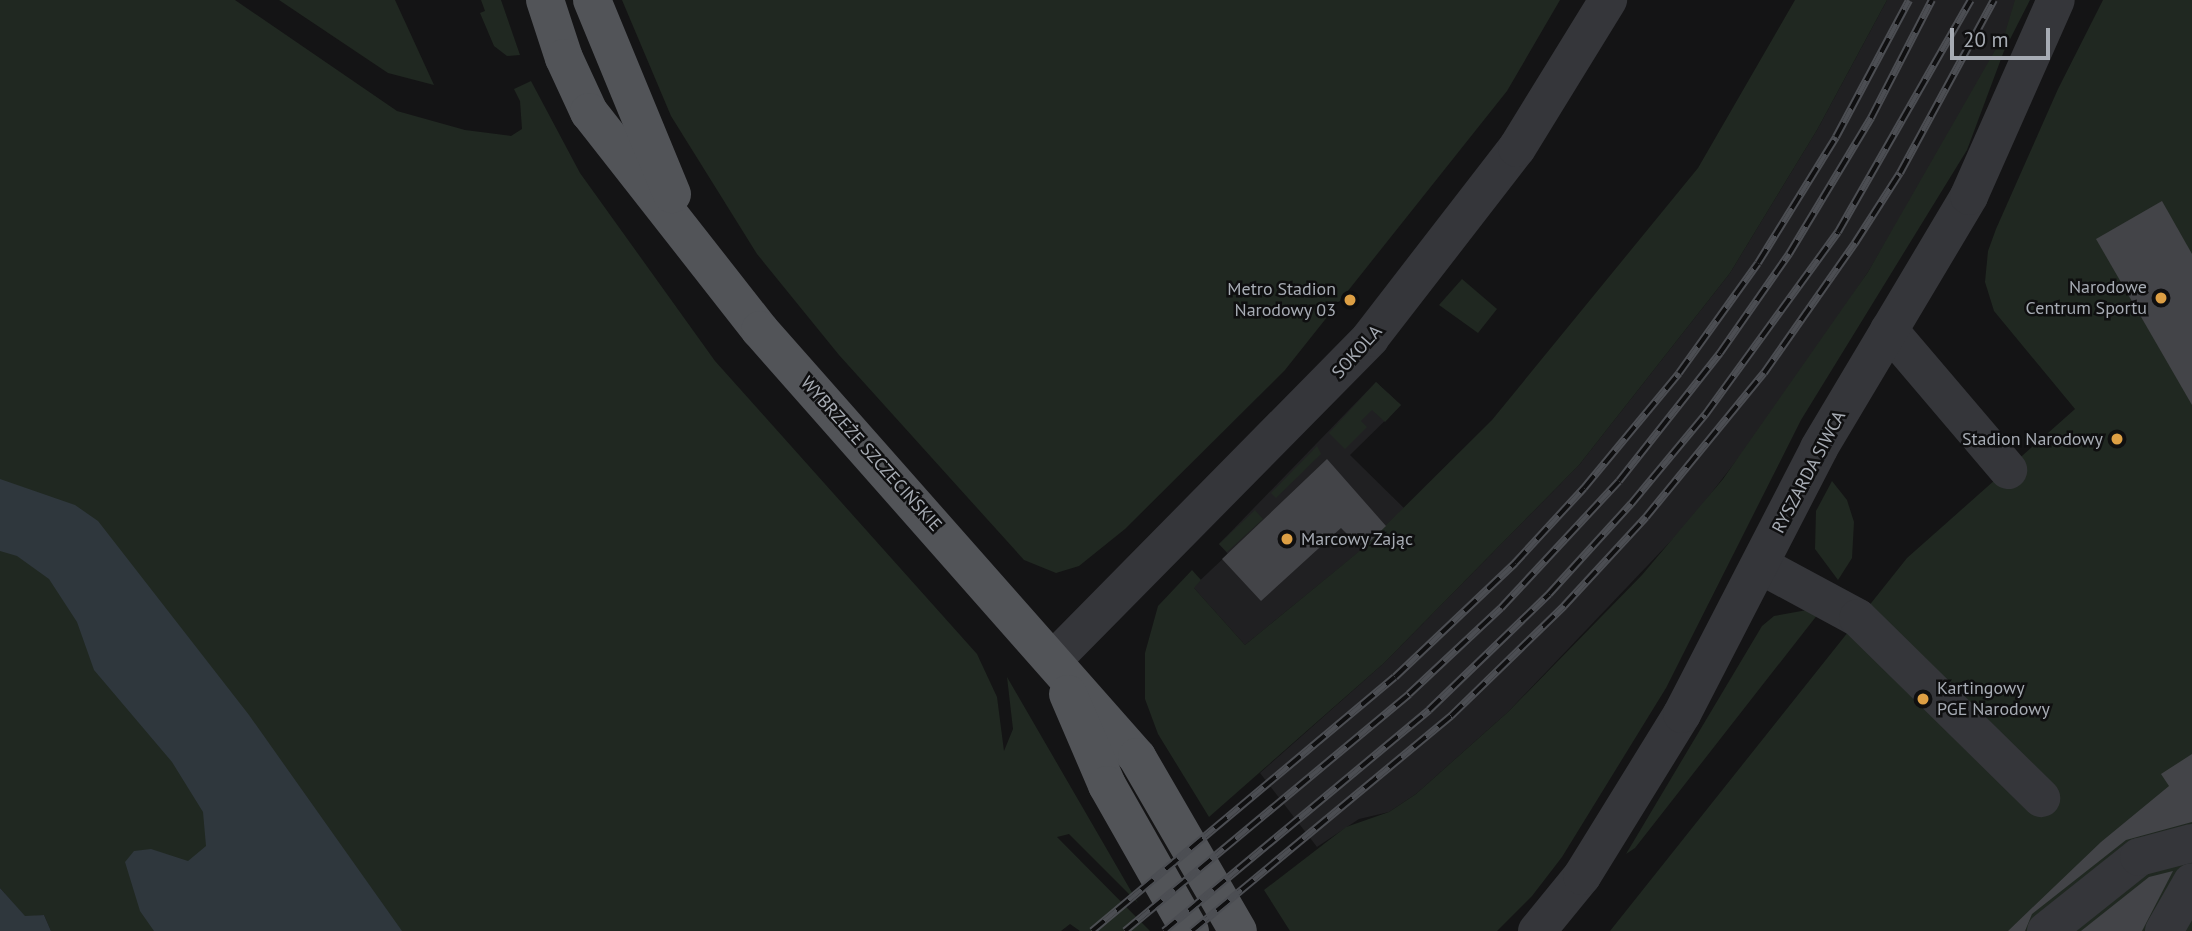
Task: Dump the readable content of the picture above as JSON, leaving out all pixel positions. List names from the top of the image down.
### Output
{
  "streets": {
    "main road": ["WYBRZEŻE SZCZECIŃSKIE"],
    "street": ["SOKOLA", "RYSZARDA SIWCA"]
  },
  "crossings": [
    ["SOKOLA", "WYBRZEŻE SZCZECIŃSKIE"]
  ],
  "places": [
    "Narodowe Centrum Sportu",
    "Metro Stadion Narodowy 03",
    "Stadion Narodowy",
    "Marcowy Zając",
    "Kartingowy PGE Narodowy"
  ],
  "scale_bar": "20 m"
}
